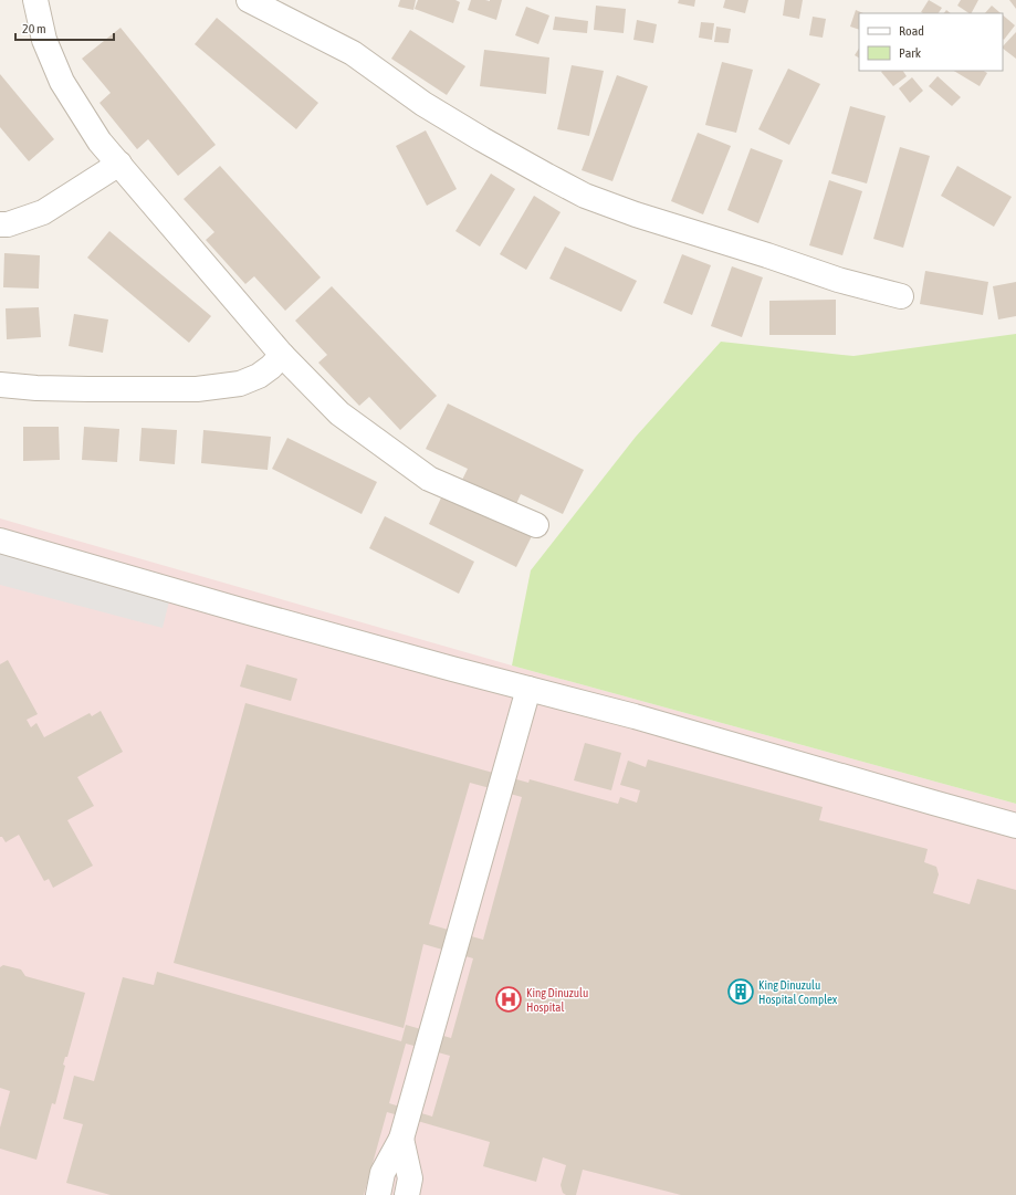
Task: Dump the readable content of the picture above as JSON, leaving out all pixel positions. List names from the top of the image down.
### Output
{
  "places": {
    "building": ["King Dinuzulu Hospital Complex"],
    "hospital": ["King Dinuzulu Hospital"]
  },
  "legend": ["Road", "Park"],
  "scale_bar": "20 m"
}
